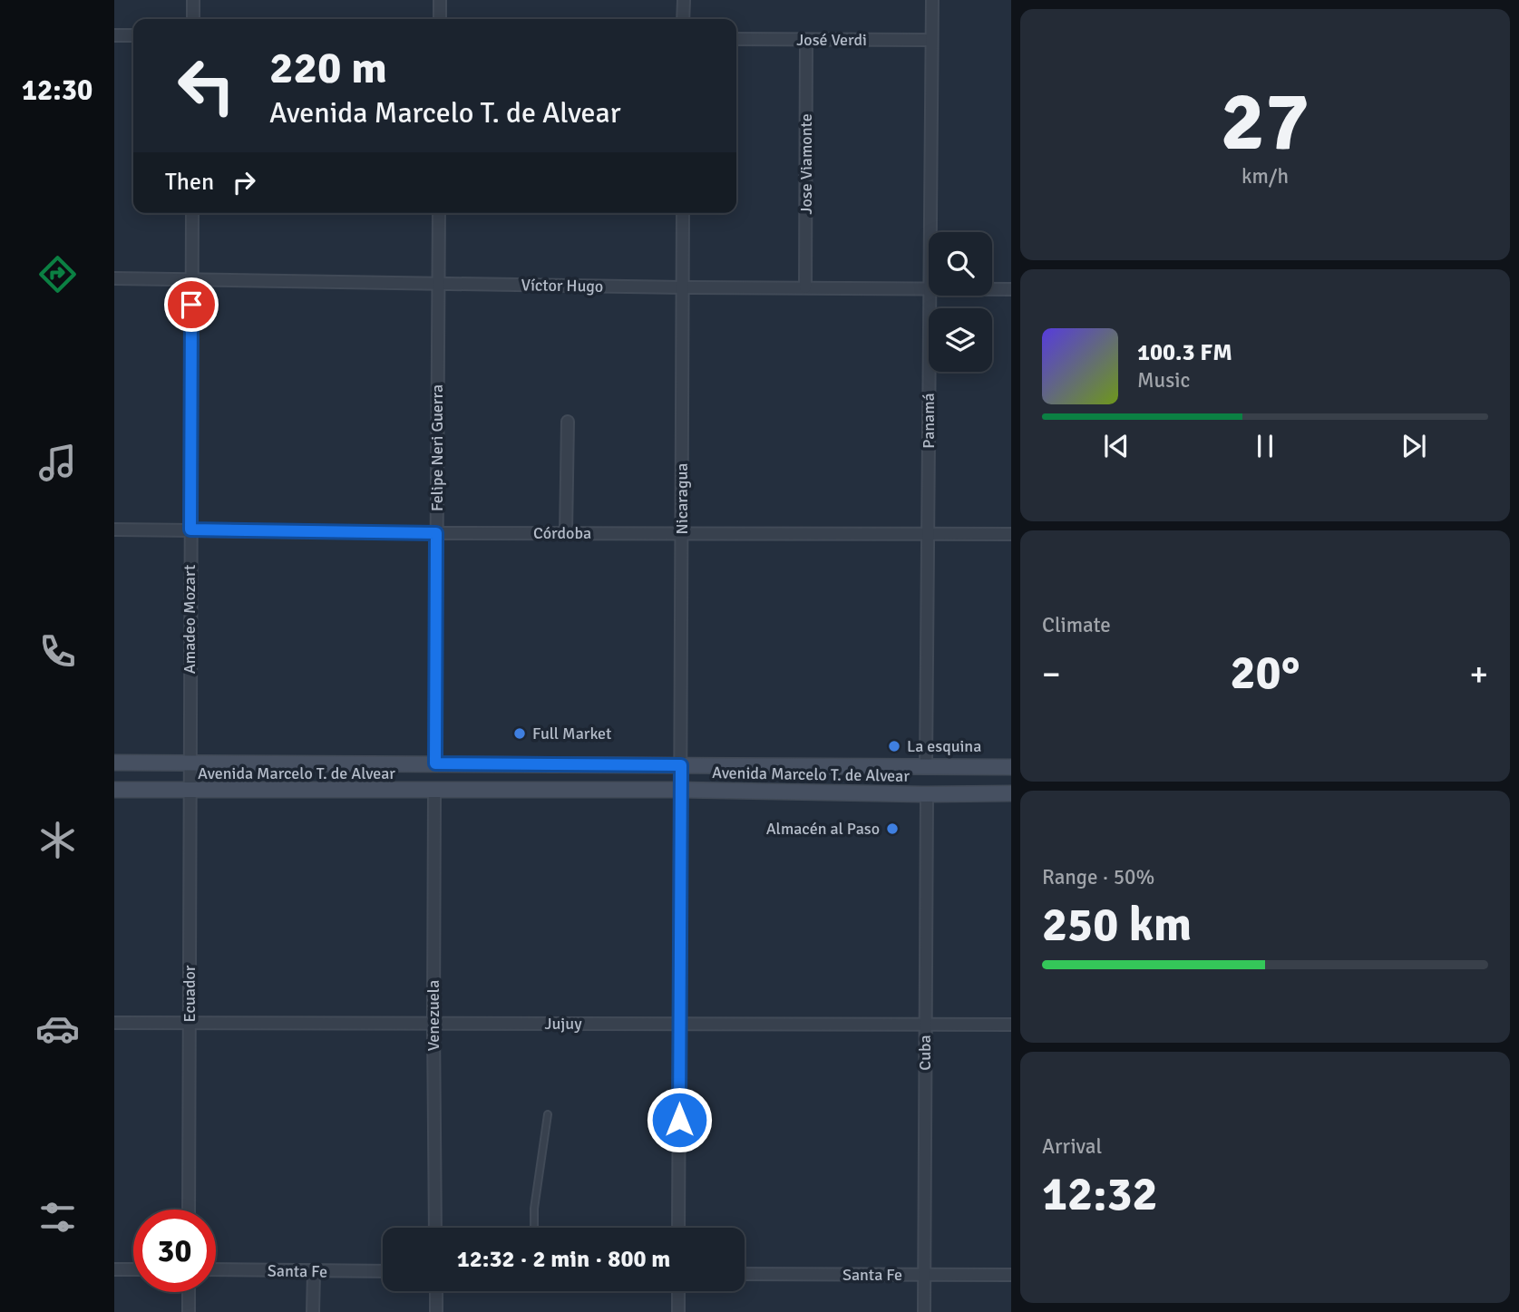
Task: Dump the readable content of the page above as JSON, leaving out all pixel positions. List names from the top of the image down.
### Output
{
  "streets": {
    "main road": ["Avenida Marcelo T. de Alvear"],
    "street": [
      "José Verdi",
      "Jose Viamonte",
      "Víctor Hugo",
      "Panamá",
      "Felipe Neri Guerra",
      "Nicaragua",
      "Córdoba",
      "Amadeo Mozart",
      "Ecuador",
      "Venezuela",
      "Jujuy",
      "Cuba",
      "Santa Fe"
    ]
  },
  "crossings": [
    ["José Verdi", "Jose Viamonte"],
    ["José Verdi", "Panamá"],
    ["Jose Viamonte", "Víctor Hugo"],
    ["Víctor Hugo", "Felipe Neri Guerra"],
    ["Víctor Hugo", "Nicaragua"],
    ["Víctor Hugo", "Amadeo Mozart"],
    ["Panamá", "Córdoba"],
    ["Panamá", "Avenida Marcelo T. de Alvear"],
    ["Felipe Neri Guerra", "Córdoba"],
    ["Felipe Neri Guerra", "Avenida Marcelo T. de Alvear"],
    ["Nicaragua", "Córdoba"],
    ["Nicaragua", "Avenida Marcelo T. de Alvear"],
    ["Nicaragua", "Jujuy"],
    ["Córdoba", "Amadeo Mozart"],
    ["Amadeo Mozart", "Avenida Marcelo T. de Alvear"],
    ["Amadeo Mozart", "Ecuador"],
    ["Avenida Marcelo T. de Alvear", "Ecuador"],
    ["Avenida Marcelo T. de Alvear", "Venezuela"],
    ["Avenida Marcelo T. de Alvear", "Cuba"],
    ["Ecuador", "Jujuy"],
    ["Venezuela", "Jujuy"],
    ["Jujuy", "Cuba"],
    ["Cuba", "Santa Fe"]
  ],
  "places": ["Full Market", "La esquina", "Almacén al Paso"],
  "page": {
    "tabs": "12:30",
    "tile": [
      ["27", "km/h"],
      "Climate",
      ["Range · 50%", "250 km"],
      ["Arrival", "12:32"]
    ],
    "turn": ["220 m", "Avenida Marcelo T. de Alvear"],
    "then": "Then",
    "song": ["100.3 FM", "Music"],
    "heat": ["−", "20°", "+"],
    "limit": "30",
    "trip": "12:32 · 2 min · 800 m"
  }
}
